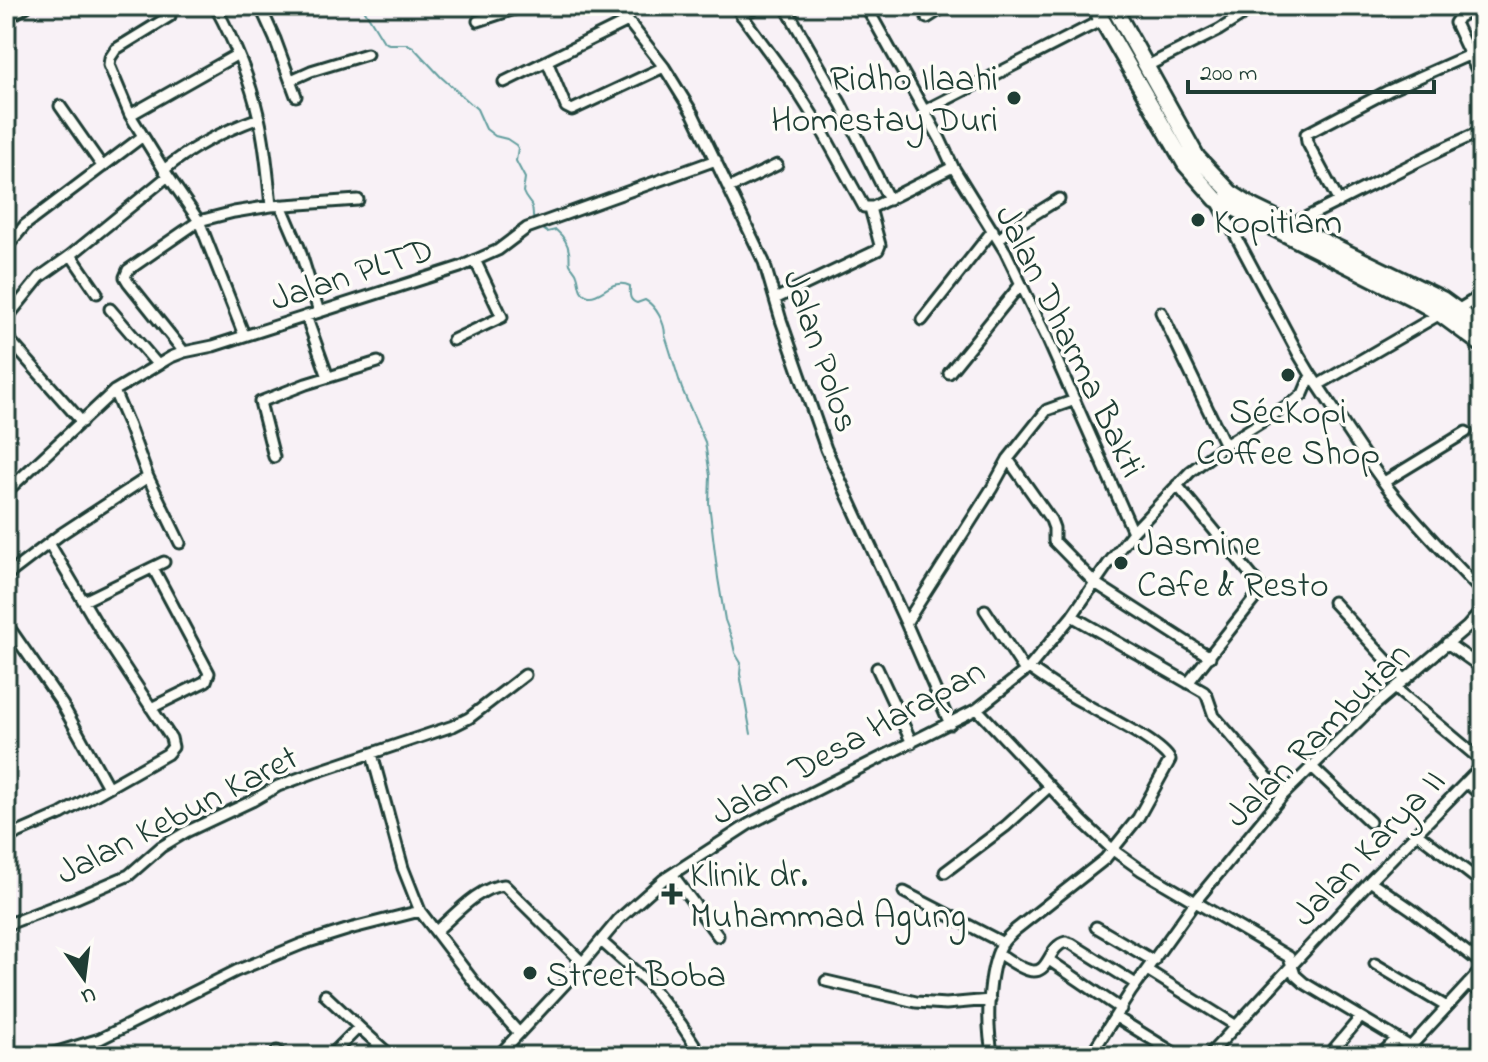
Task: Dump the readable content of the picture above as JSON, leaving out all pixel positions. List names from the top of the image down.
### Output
{
  "streets": {
    "street": [
      "Jalan PLTD",
      "Jalan Dharma Bakti",
      "Jalan Polos",
      "Jalan Rambutan",
      "Jalan Desa Harapan",
      "Jalan Kebun Karet",
      "Jalan Karya II"
    ]
  },
  "crossings": [
    ["Jalan PLTD", "Jalan Polos"],
    ["Jalan Dharma Bakti", "Jalan Desa Harapan"],
    ["Jalan Polos", "Jalan Desa Harapan"]
  ],
  "places": {
    "other": [
      "Ridho Ilaahi Homestay Duri",
      "Kopitiam",
      "SécKopi Coffee Shop",
      "Jasmine Cafe & Resto",
      "Street Boba"
    ],
    "health": ["Klinik dr. Muhammad Agung"]
  },
  "scale_bar": "200 m",
  "north": "bottom"
}
